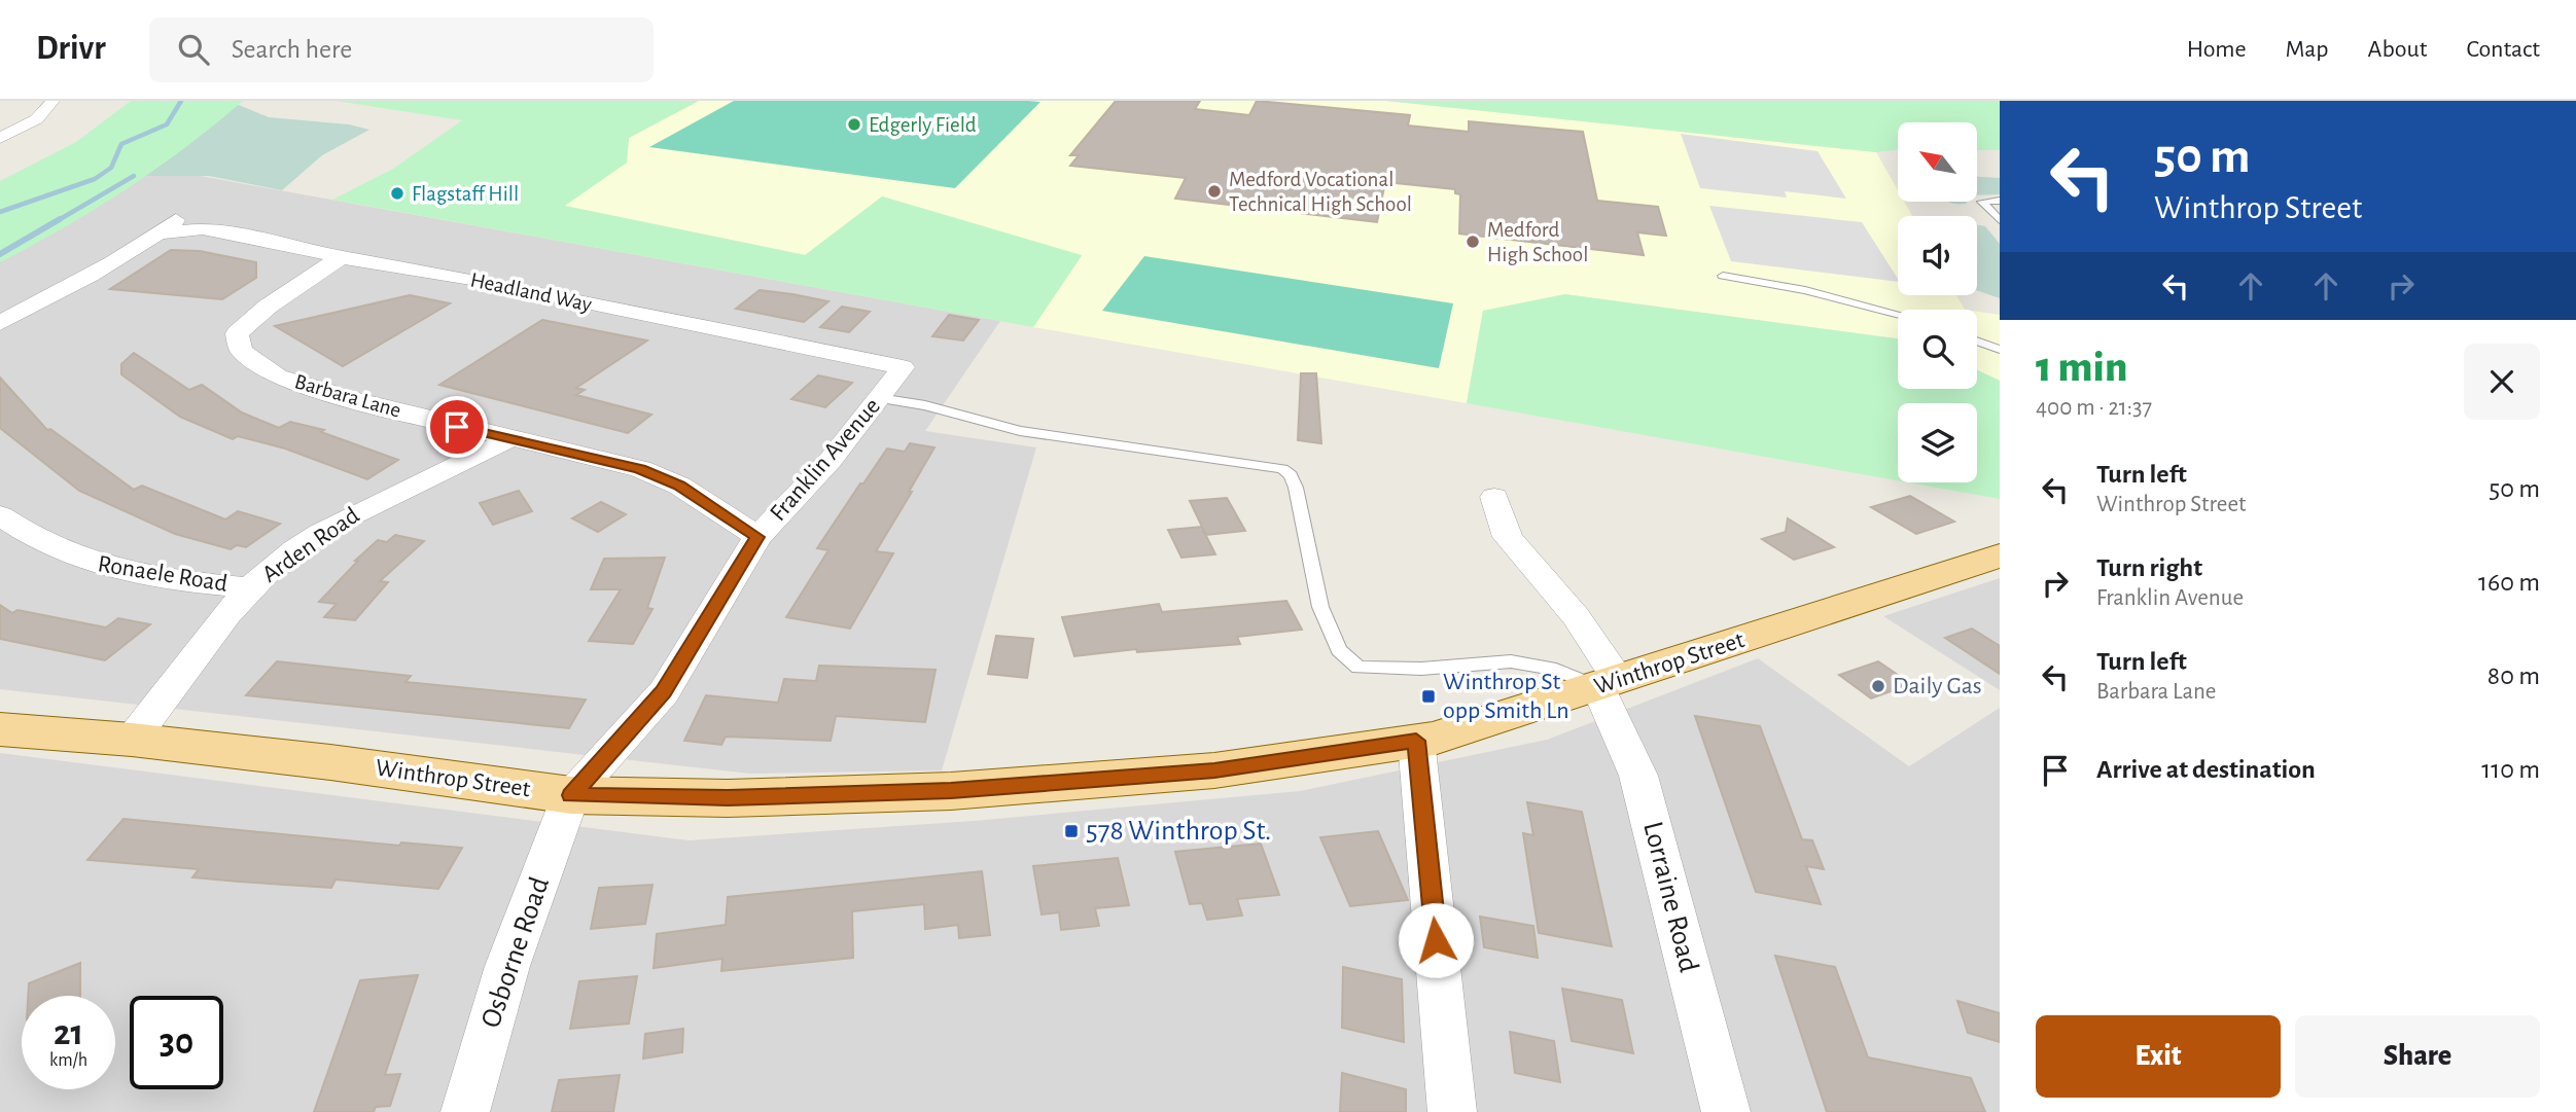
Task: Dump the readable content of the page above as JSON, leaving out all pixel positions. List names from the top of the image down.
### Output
{
  "streets": {
    "main road": ["Winthrop Street"],
    "street": [
      "Headland Way",
      "Barbara Lane",
      "Franklin Avenue",
      "Arden Road",
      "Ronaele Road",
      "Lorraine Road",
      "Osborne Road"
    ]
  },
  "crossings": [
    ["Headland Way", "Barbara Lane"],
    ["Headland Way", "Franklin Avenue"],
    ["Barbara Lane", "Franklin Avenue"],
    ["Barbara Lane", "Arden Road"],
    ["Franklin Avenue", "Winthrop Street"],
    ["Franklin Avenue", "Osborne Road"],
    ["Arden Road", "Ronaele Road"],
    ["Arden Road", "Winthrop Street"],
    ["Winthrop Street", "Lorraine Road"],
    ["Winthrop Street", "Osborne Road"]
  ],
  "places": {
    "other": [
      "Edgerly Field",
      "Medford Vocational Technical High School",
      "Flagstaff Hill",
      "Medford High School",
      "Daily Gas"
    ],
    "transit": ["Winthrop St opp Smith Ln", "578 Winthrop St."]
  },
  "north": "top left",
  "page": {
    "header": "Drivr",
    "search": "Search here",
    "nav": [
      "Home",
      "Map",
      "About",
      "Contact"
    ],
    "turn": ["50 m", "Winthrop Street"],
    "heading": ["1 min", "400 m · 21:37"],
    "list": [
      {
        "name": "Turn left",
        "note": "Winthrop Street",
        "value": "50 m"
      },
      {
        "name": "Turn right",
        "note": "Franklin Avenue",
        "value": "160 m"
      },
      {
        "name": "Turn left",
        "note": "Barbara Lane",
        "value": "80 m"
      },
      {
        "name": "Arrive at destination",
        "value": "110 m"
      }
    ],
    "speed": "21 km/h",
    "limit": "30",
    "buttons": ["Exit", "Share"]
  }
}
